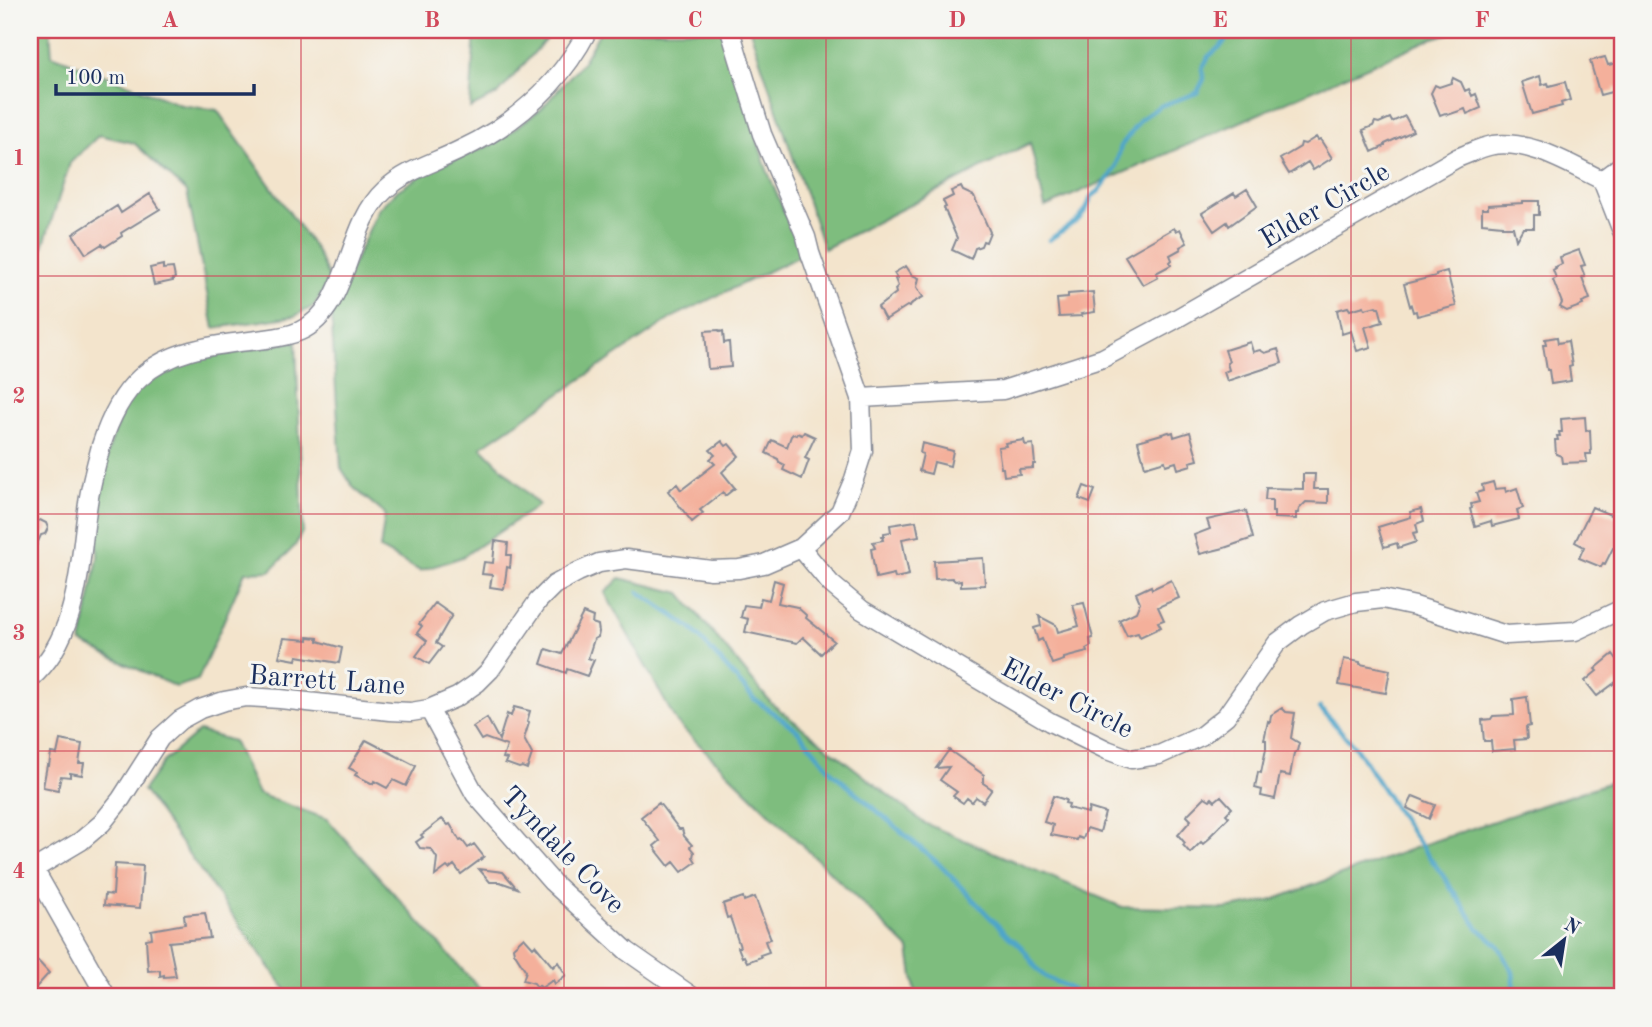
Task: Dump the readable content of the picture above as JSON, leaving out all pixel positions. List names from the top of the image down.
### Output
{
  "streets": {
    "street": ["Elder Circle", "Barrett Lane", "Tyndale Cove"]
  },
  "crossings": [
    ["Elder Circle", "Barrett Lane"],
    ["Barrett Lane", "Tyndale Cove"]
  ],
  "scale_bar": "100 m",
  "north": "top right",
  "grid": {
    "columns": [
      "A",
      "B",
      "C",
      "D",
      "E",
      "F"
    ],
    "rows": [
      "1",
      "2",
      "3",
      "4"
    ]
  }
}
